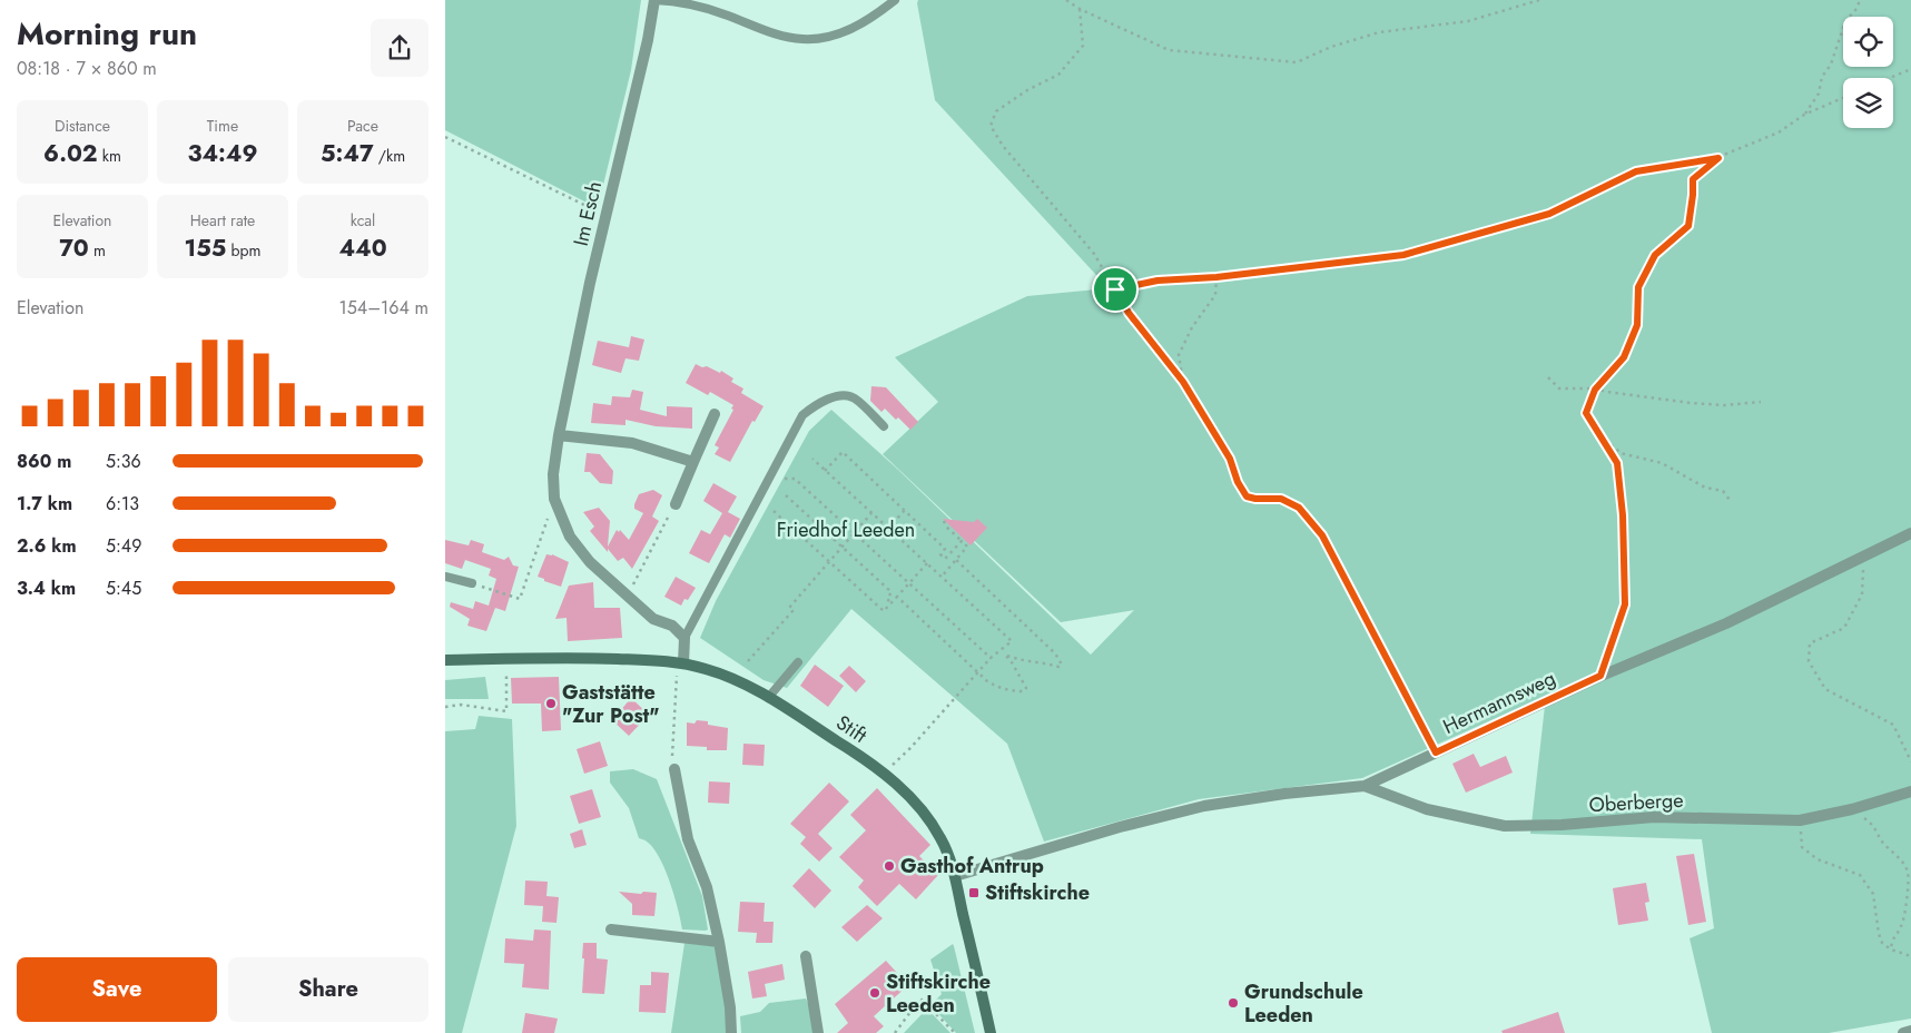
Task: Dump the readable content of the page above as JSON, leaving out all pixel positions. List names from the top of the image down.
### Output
{
  "streets": {
    "main road": ["Stift"],
    "street": ["Im Esch", "Hermannsweg", "Oberberge"]
  },
  "crossings": [
    ["Hermannsweg", "Stift"],
    ["Hermannsweg", "Oberberge"]
  ],
  "parks": ["Friedhof Leeden"],
  "places": {
    "other": [
      "Gaststätte \"Zur Post\"",
      "Gasthof Antrup",
      "Stiftskirche Leeden",
      "Grundschule Leeden"
    ],
    "transit": ["Stiftskirche"]
  },
  "page": {
    "heading": ["Morning run", "08:18 · 7 × 860 m"],
    "stats": [
      ["Distance", "6.02 km"],
      ["Time", "34:49"],
      ["Pace", "5:47 /km"],
      ["Elevation", "70 m"],
      ["Heart rate", "155 bpm"],
      ["kcal", "440"]
    ],
    "chart": ["Elevation", "154–164 m"],
    "list": [
      {
        "name": "860 m",
        "note": "5:36"
      },
      {
        "name": "1.7 km",
        "note": "6:13"
      },
      {
        "name": "2.6 km",
        "note": "5:49"
      },
      {
        "name": "3.4 km",
        "note": "5:45"
      }
    ],
    "buttons": ["Save", "Share"]
  }
}
